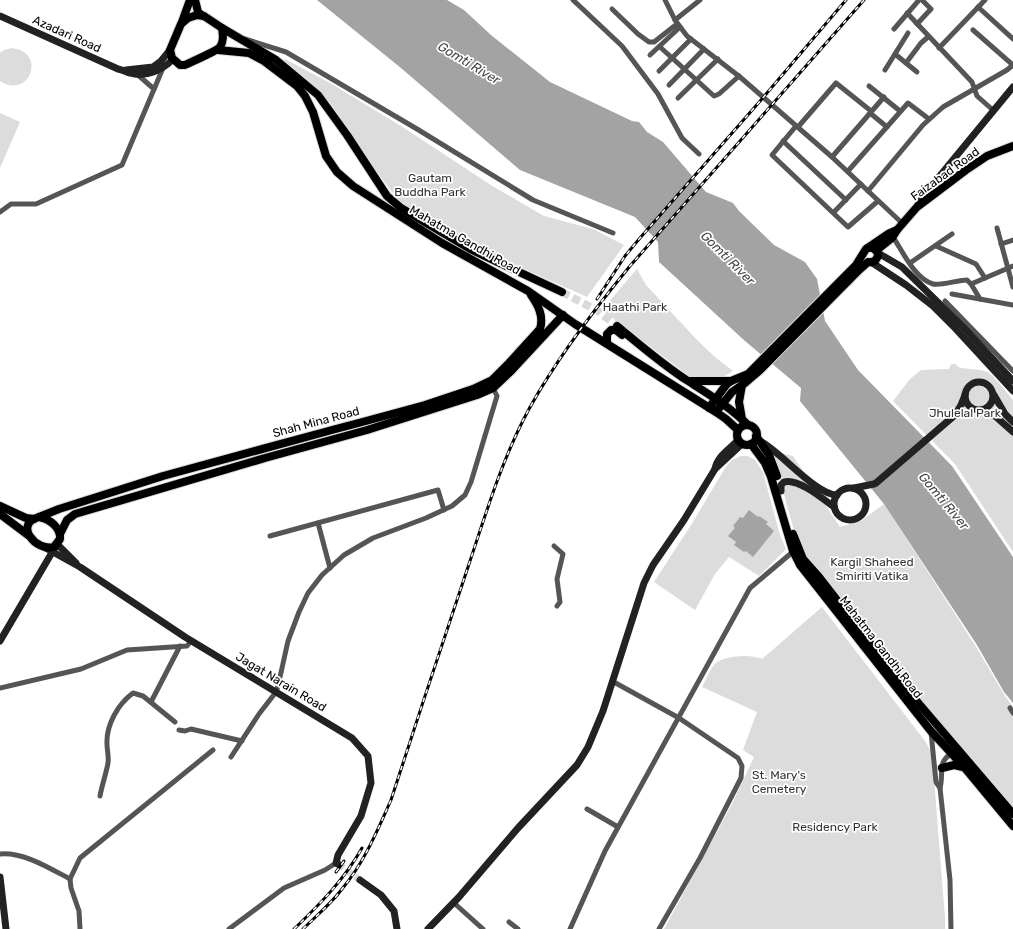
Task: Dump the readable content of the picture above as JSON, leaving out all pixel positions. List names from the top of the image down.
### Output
{
  "streets": {
    "main road": ["Faizabad Road", "Mahatma Gandhi Road", "Shah Mina Road"],
    "street": ["Azadari Road", "Jagat Narain Road"]
  },
  "crossings": [
    ["Mahatma Gandhi Road", "Shah Mina Road"],
    ["Shah Mina Road", "Jagat Narain Road"]
  ],
  "water": ["Gomti River"],
  "parks": [
    "Gautam Buddha Park",
    "Haathi Park",
    "Jhulelal Park",
    "Kargil Shaheed Smiriti Vatika",
    "St. Mary's Cemetery",
    "Residency Park"
  ]
}
